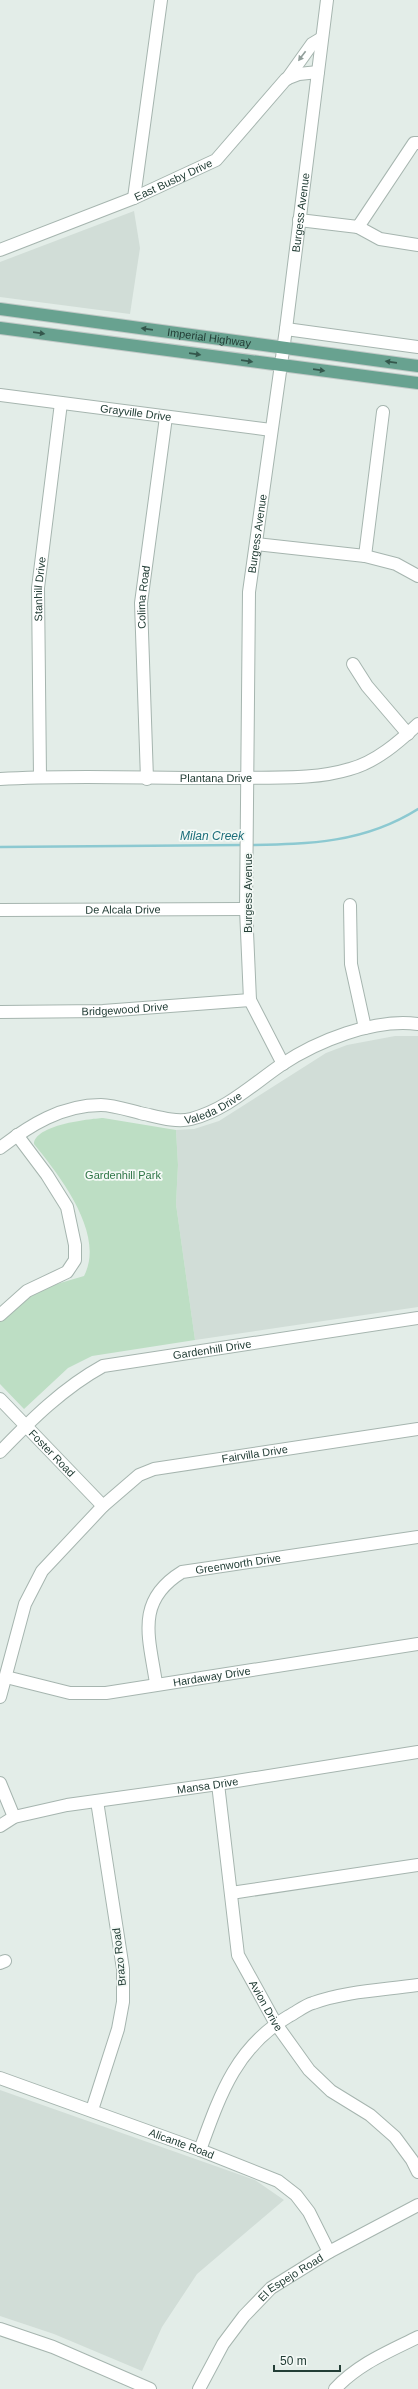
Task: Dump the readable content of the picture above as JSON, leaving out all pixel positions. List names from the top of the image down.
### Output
{
  "streets": {
    "main road": ["Imperial Highway"],
    "street": [
      "East Busby Drive",
      "Burgess Avenue",
      "Grayville Drive",
      "Stanhill Drive",
      "Colima Road",
      "Plantana Drive",
      "De Alcala Drive",
      "Bridgewood Drive",
      "Valeda Drive",
      "Gardenhill Drive",
      "Foster Road",
      "Fairvilla Drive",
      "Greenworth Drive",
      "Hardaway Drive",
      "Mansa Drive",
      "Brazo Road",
      "Avion Drive",
      "Alicante Road",
      "El Espejo Road"
    ]
  },
  "crossings": [
    ["East Busby Drive", "Burgess Avenue"],
    ["Burgess Avenue", "Imperial Highway"],
    ["Burgess Avenue", "Grayville Drive"],
    ["Burgess Avenue", "Plantana Drive"],
    ["Burgess Avenue", "De Alcala Drive"],
    ["Burgess Avenue", "Bridgewood Drive"],
    ["Burgess Avenue", "Valeda Drive"],
    ["Grayville Drive", "Stanhill Drive"],
    ["Grayville Drive", "Colima Road"],
    ["Stanhill Drive", "Plantana Drive"],
    ["Colima Road", "Plantana Drive"],
    ["Gardenhill Drive", "Foster Road"],
    ["Foster Road", "Fairvilla Drive"],
    ["Greenworth Drive", "Hardaway Drive"],
    ["Mansa Drive", "Brazo Road"],
    ["Mansa Drive", "Avion Drive"],
    ["Brazo Road", "Alicante Road"],
    ["Alicante Road", "El Espejo Road"]
  ],
  "water": ["Milan Creek"],
  "parks": ["Gardenhill Park"],
  "scale_bar": "50 m"
}
